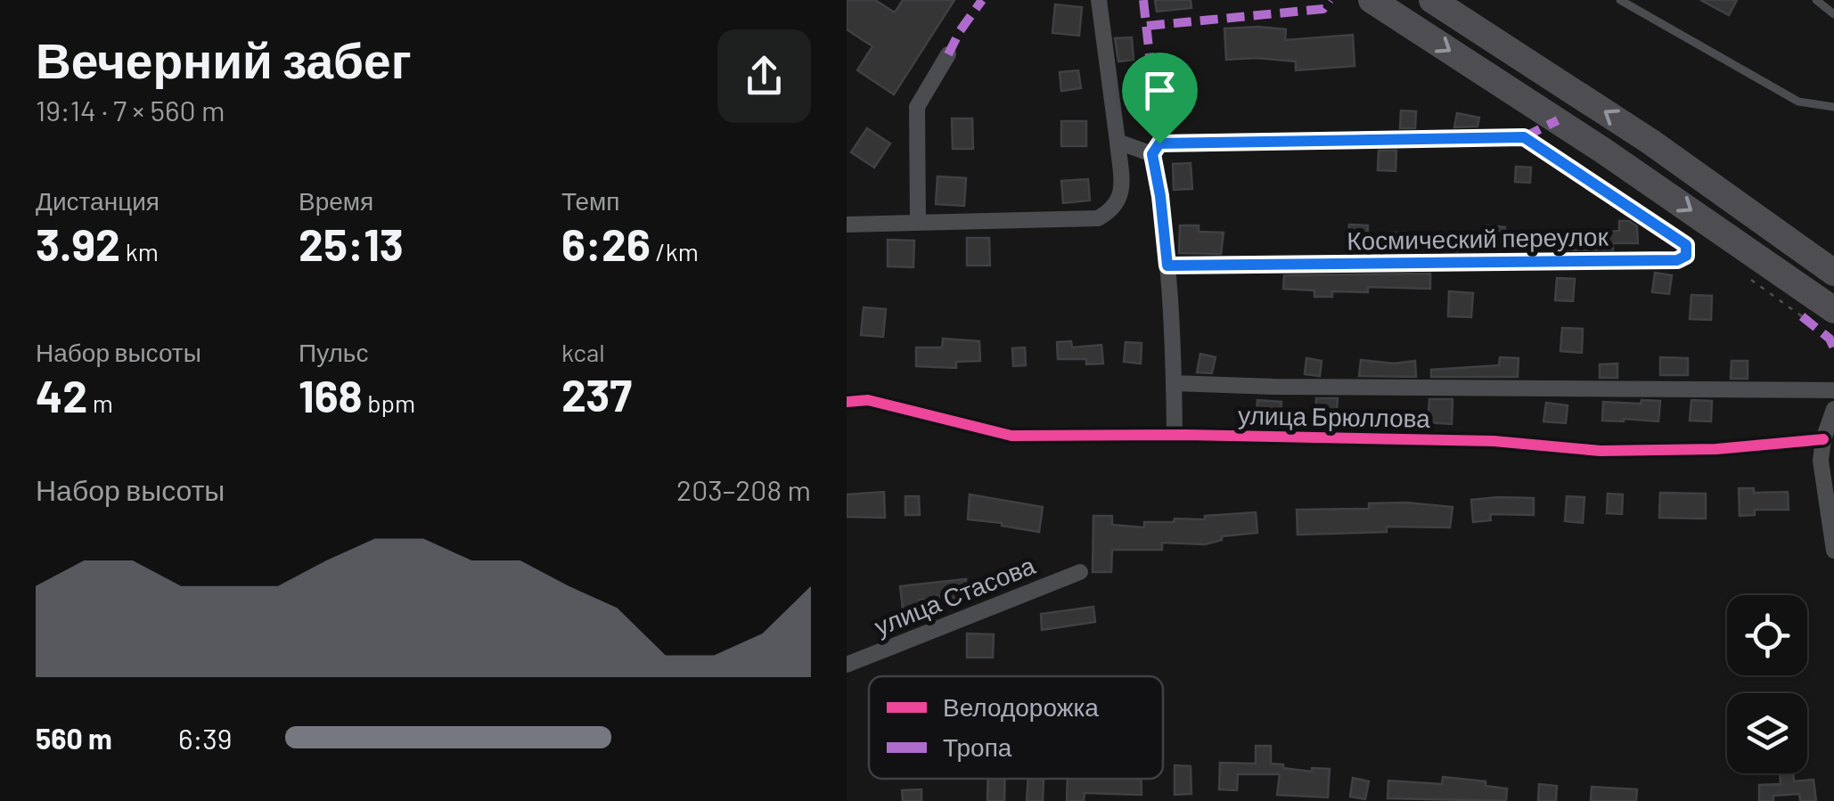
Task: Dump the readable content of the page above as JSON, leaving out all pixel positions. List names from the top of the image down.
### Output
{
  "streets": {
    "street": ["Космический переулок", "улица Брюллова", "улица Стасова"]
  },
  "legend": ["Велодорожка", "Тропа"],
  "page": {
    "heading": ["Вечерний забег", "19:14 · 7 × 560 m"],
    "stats": [
      ["Дистанция", "3.92 km"],
      ["Время", "25:13"],
      ["Темп", "6:26 /km"],
      ["Набор высоты", "42 m"],
      ["Пульс", "168 bpm"],
      ["kcal", "237"]
    ],
    "chart": ["Набор высоты", "203–208 m"],
    "list": [
      {
        "name": "560 m",
        "note": "6:39"
      }
    ]
  }
}
